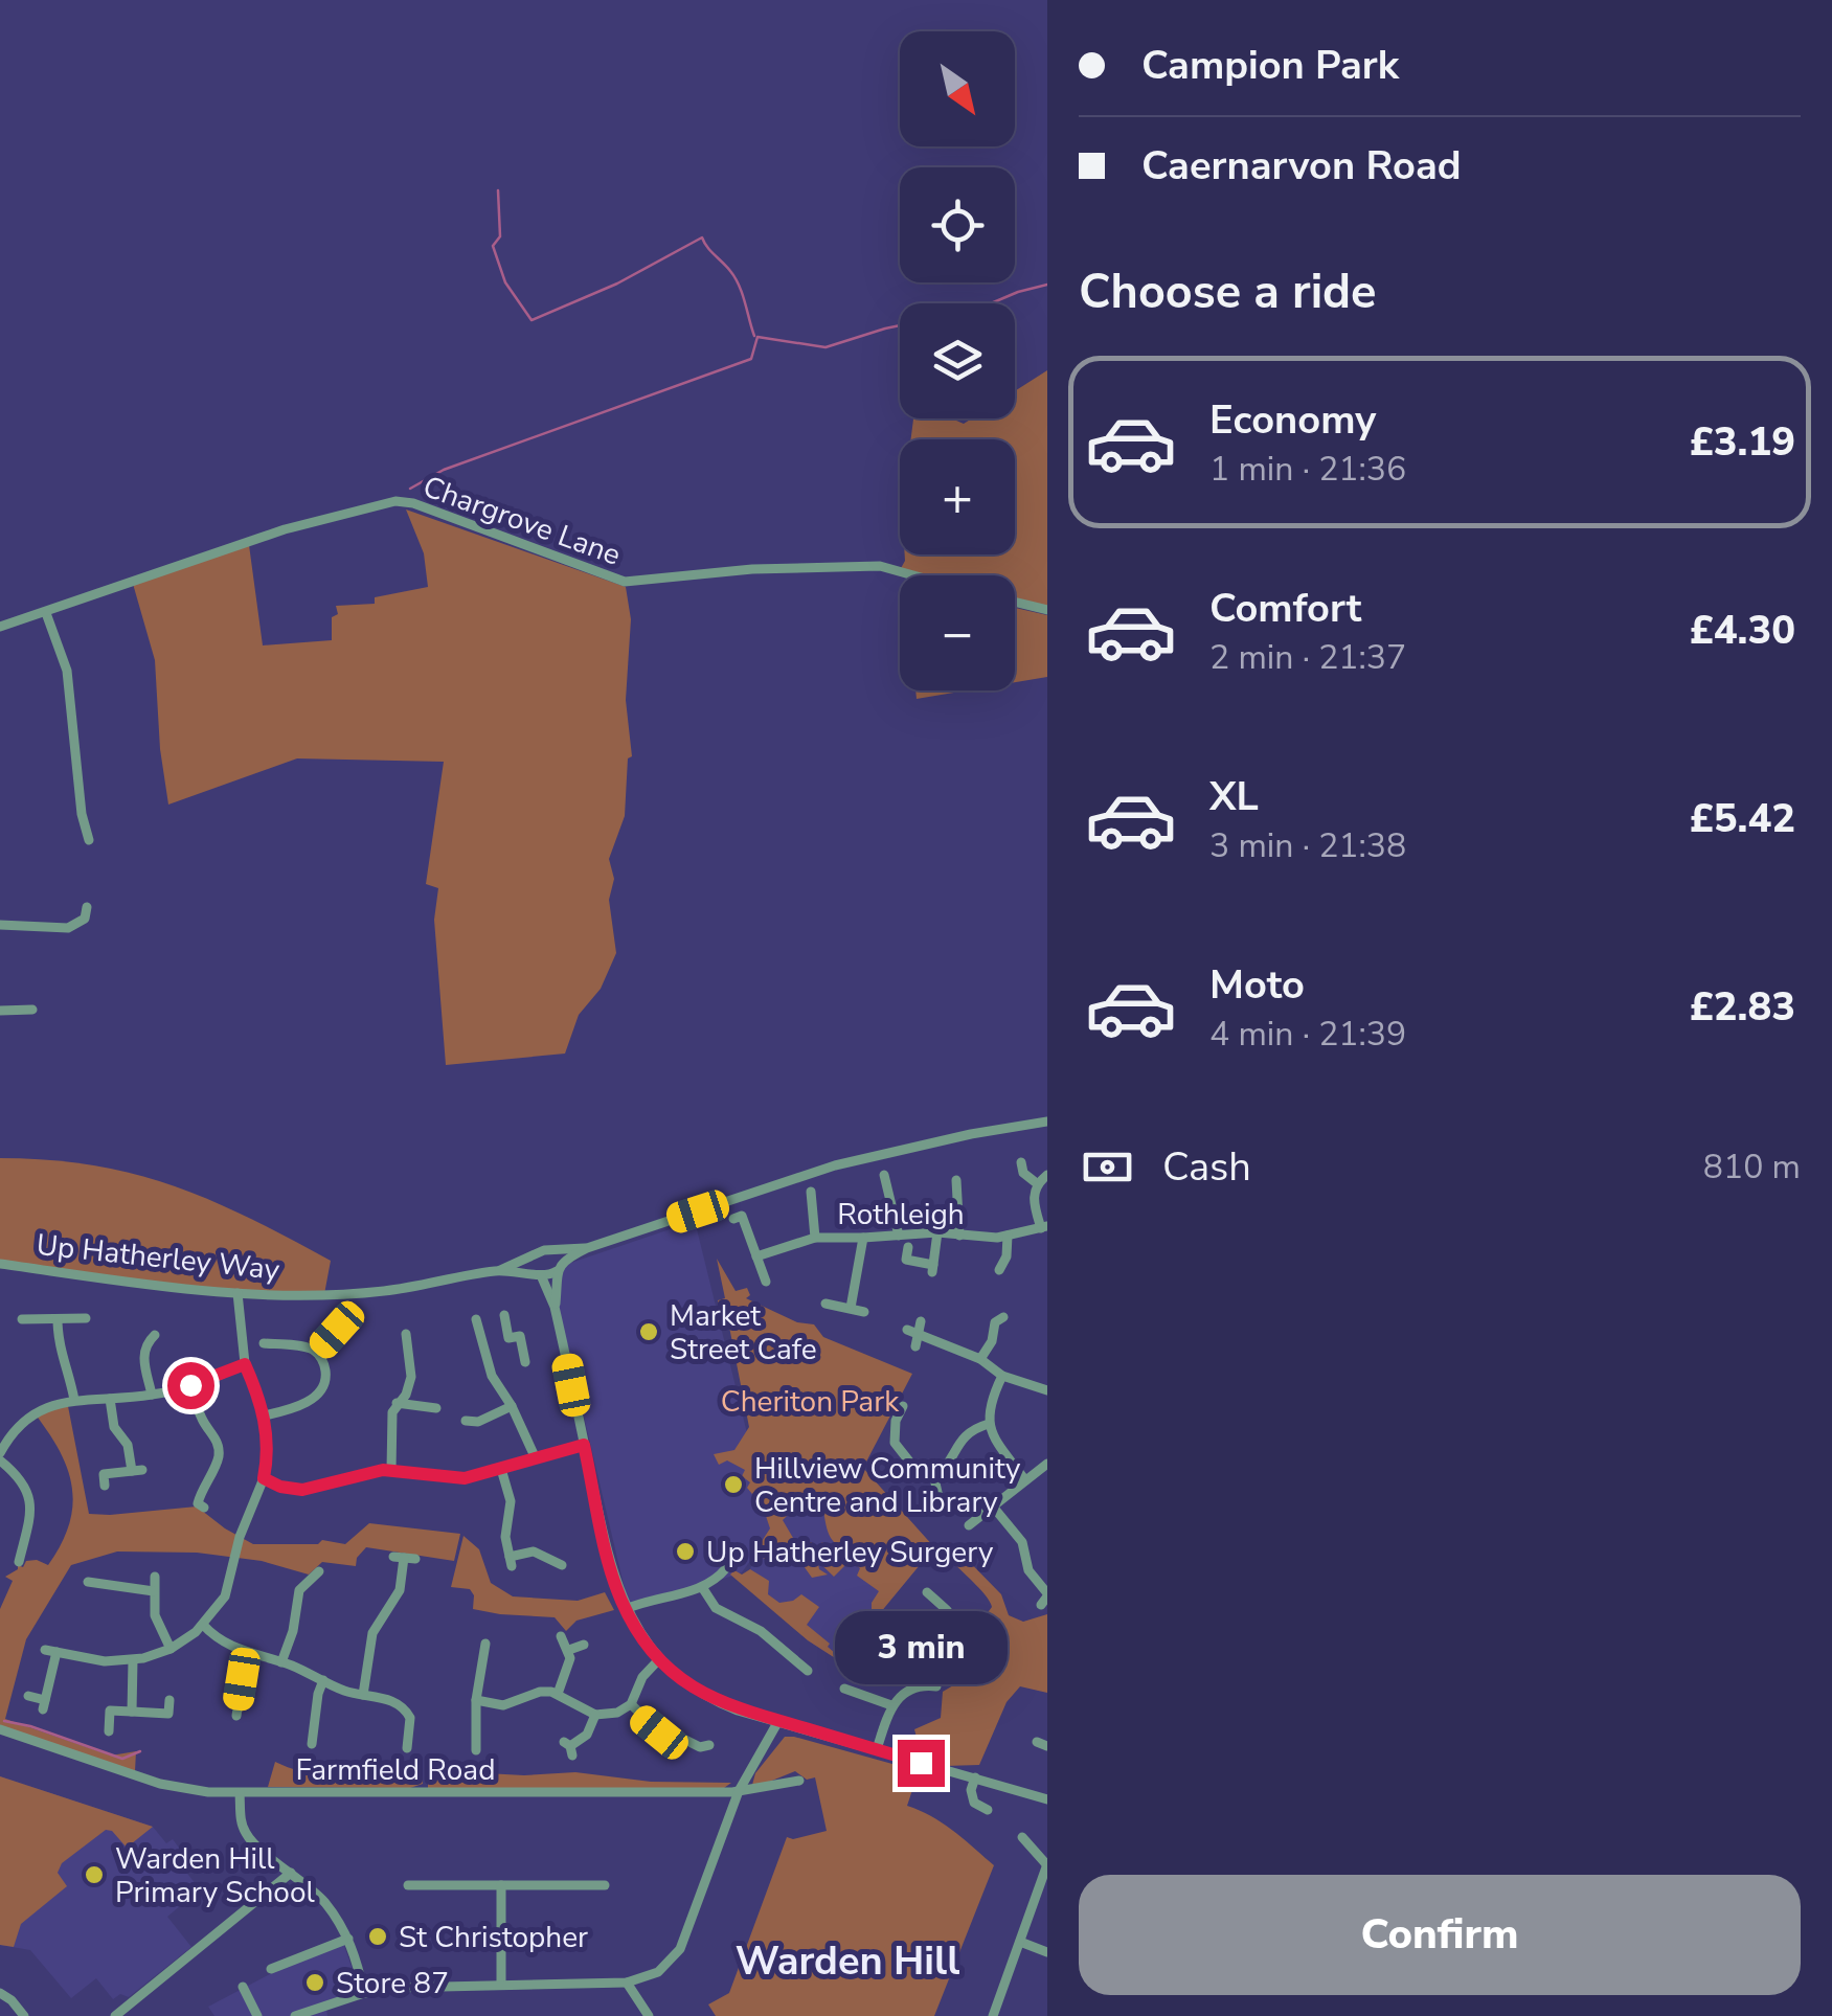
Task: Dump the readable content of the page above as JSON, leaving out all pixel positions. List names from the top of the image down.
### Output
{
  "streets": {
    "street": [
      "Chargrove Lane",
      "Rothleigh",
      "Up Hatherley Way",
      "Farmfield Road"
    ]
  },
  "districts": ["Warden Hill"],
  "parks": ["Cheriton Park"],
  "places": [
    "Market Street Cafe",
    "Hillview Community Centre and Library",
    "Up Hatherley Surgery",
    "Warden Hill Primary School",
    "St Christopher",
    "Store 87"
  ],
  "north": "bottom right",
  "page": {
    "banner": ["Campion Park", "Caernarvon Road"],
    "map_buttons": ["+", "−"],
    "heading": "Choose a ride",
    "list": [
      {
        "name": "Economy",
        "note": "1 min · 21:36",
        "value": "£3.19"
      },
      {
        "name": "Comfort",
        "note": "2 min · 21:37",
        "value": "£4.30"
      },
      {
        "name": "XL",
        "note": "3 min · 21:38",
        "value": "£5.42"
      },
      {
        "name": "Moto",
        "note": "4 min · 21:39",
        "value": "£2.83"
      }
    ],
    "pay": ["Cash", "810 m"],
    "bubble": "3 min",
    "buttons": "Confirm"
  }
}
